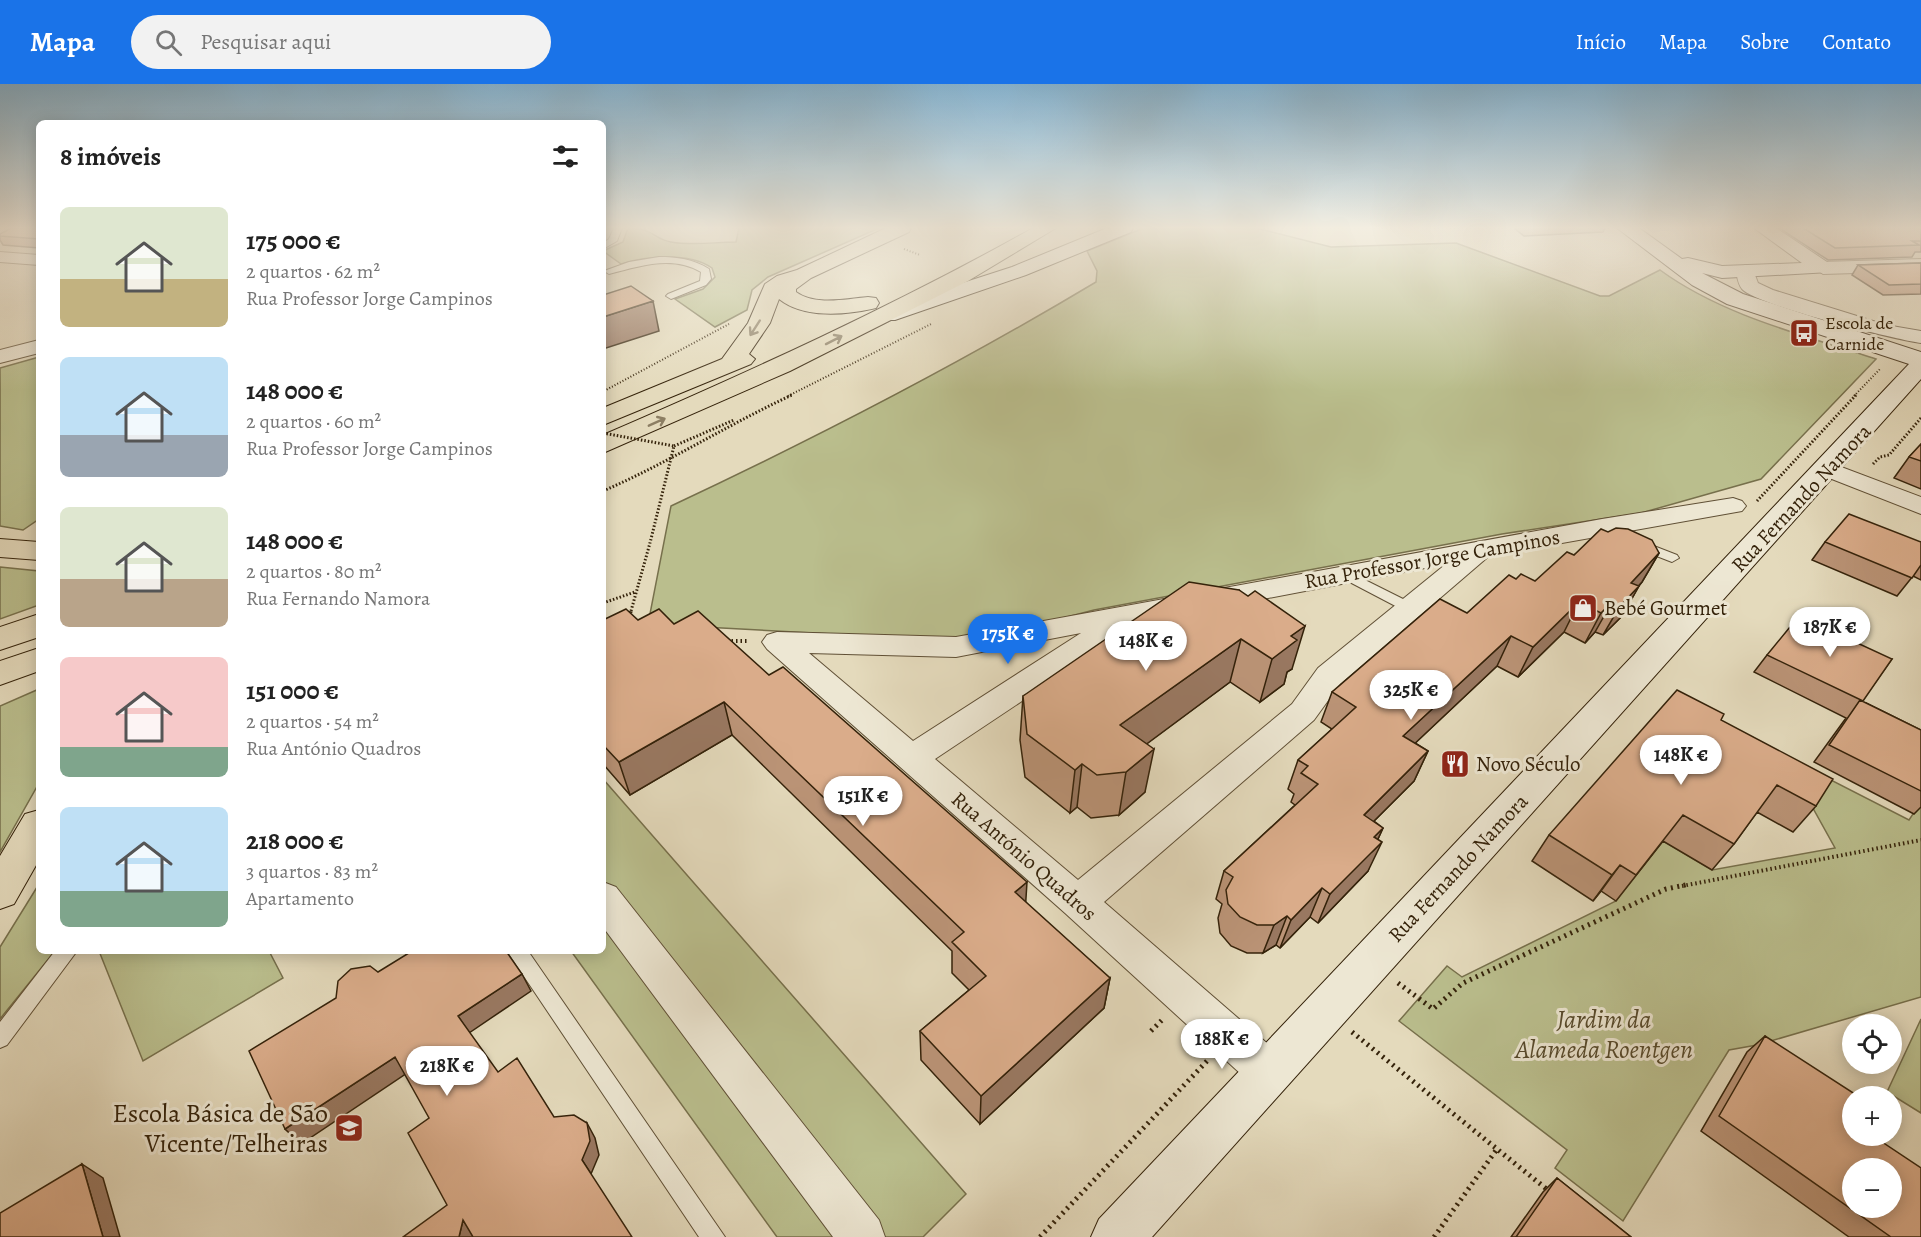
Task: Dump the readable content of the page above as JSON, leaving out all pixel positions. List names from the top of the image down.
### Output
{
  "streets": {
    "street": ["Rua Fernando Namora", "Rua Professor Jorge Campinos", "Rua António Quadros"]
  },
  "crossings": [
    ["Rua Fernando Namora", "Rua António Quadros"],
    ["Rua Professor Jorge Campinos", "Rua António Quadros"]
  ],
  "parks": ["Jardim da Alameda Roentgen"],
  "places": {
    "bus stop": ["Escola de Carnide"],
    "shop": ["Bebé Gourmet"],
    "restaurant": ["Novo Século"],
    "school or university": ["Escola Básica de São Vicente/Telheiras"]
  },
  "page": {
    "header": "Mapa",
    "search": "Pesquisar aqui",
    "nav": [
      "Início",
      "Mapa",
      "Sobre",
      "Contato"
    ],
    "heading": "8 imóveis",
    "list": [
      {
        "name": "175 000 €",
        "note": "2 quartos · 62 m² · Rua Professor Jorge Campinos"
      },
      {
        "name": "148 000 €",
        "note": "2 quartos · 60 m² · Rua Professor Jorge Campinos"
      },
      {
        "name": "148 000 €",
        "note": "2 quartos · 80 m² · Rua Fernando Namora"
      },
      {
        "name": "151 000 €",
        "note": "2 quartos · 54 m² · Rua António Quadros"
      },
      {
        "name": "218 000 €",
        "note": "3 quartos · 83 m² · Apartamento"
      }
    ],
    "price": [
      "187K €",
      "175K €",
      "148K €",
      "325K €",
      "148K €",
      "151K €",
      "188K €",
      "218K €"
    ],
    "map_buttons": ["+", "−"]
  }
}
